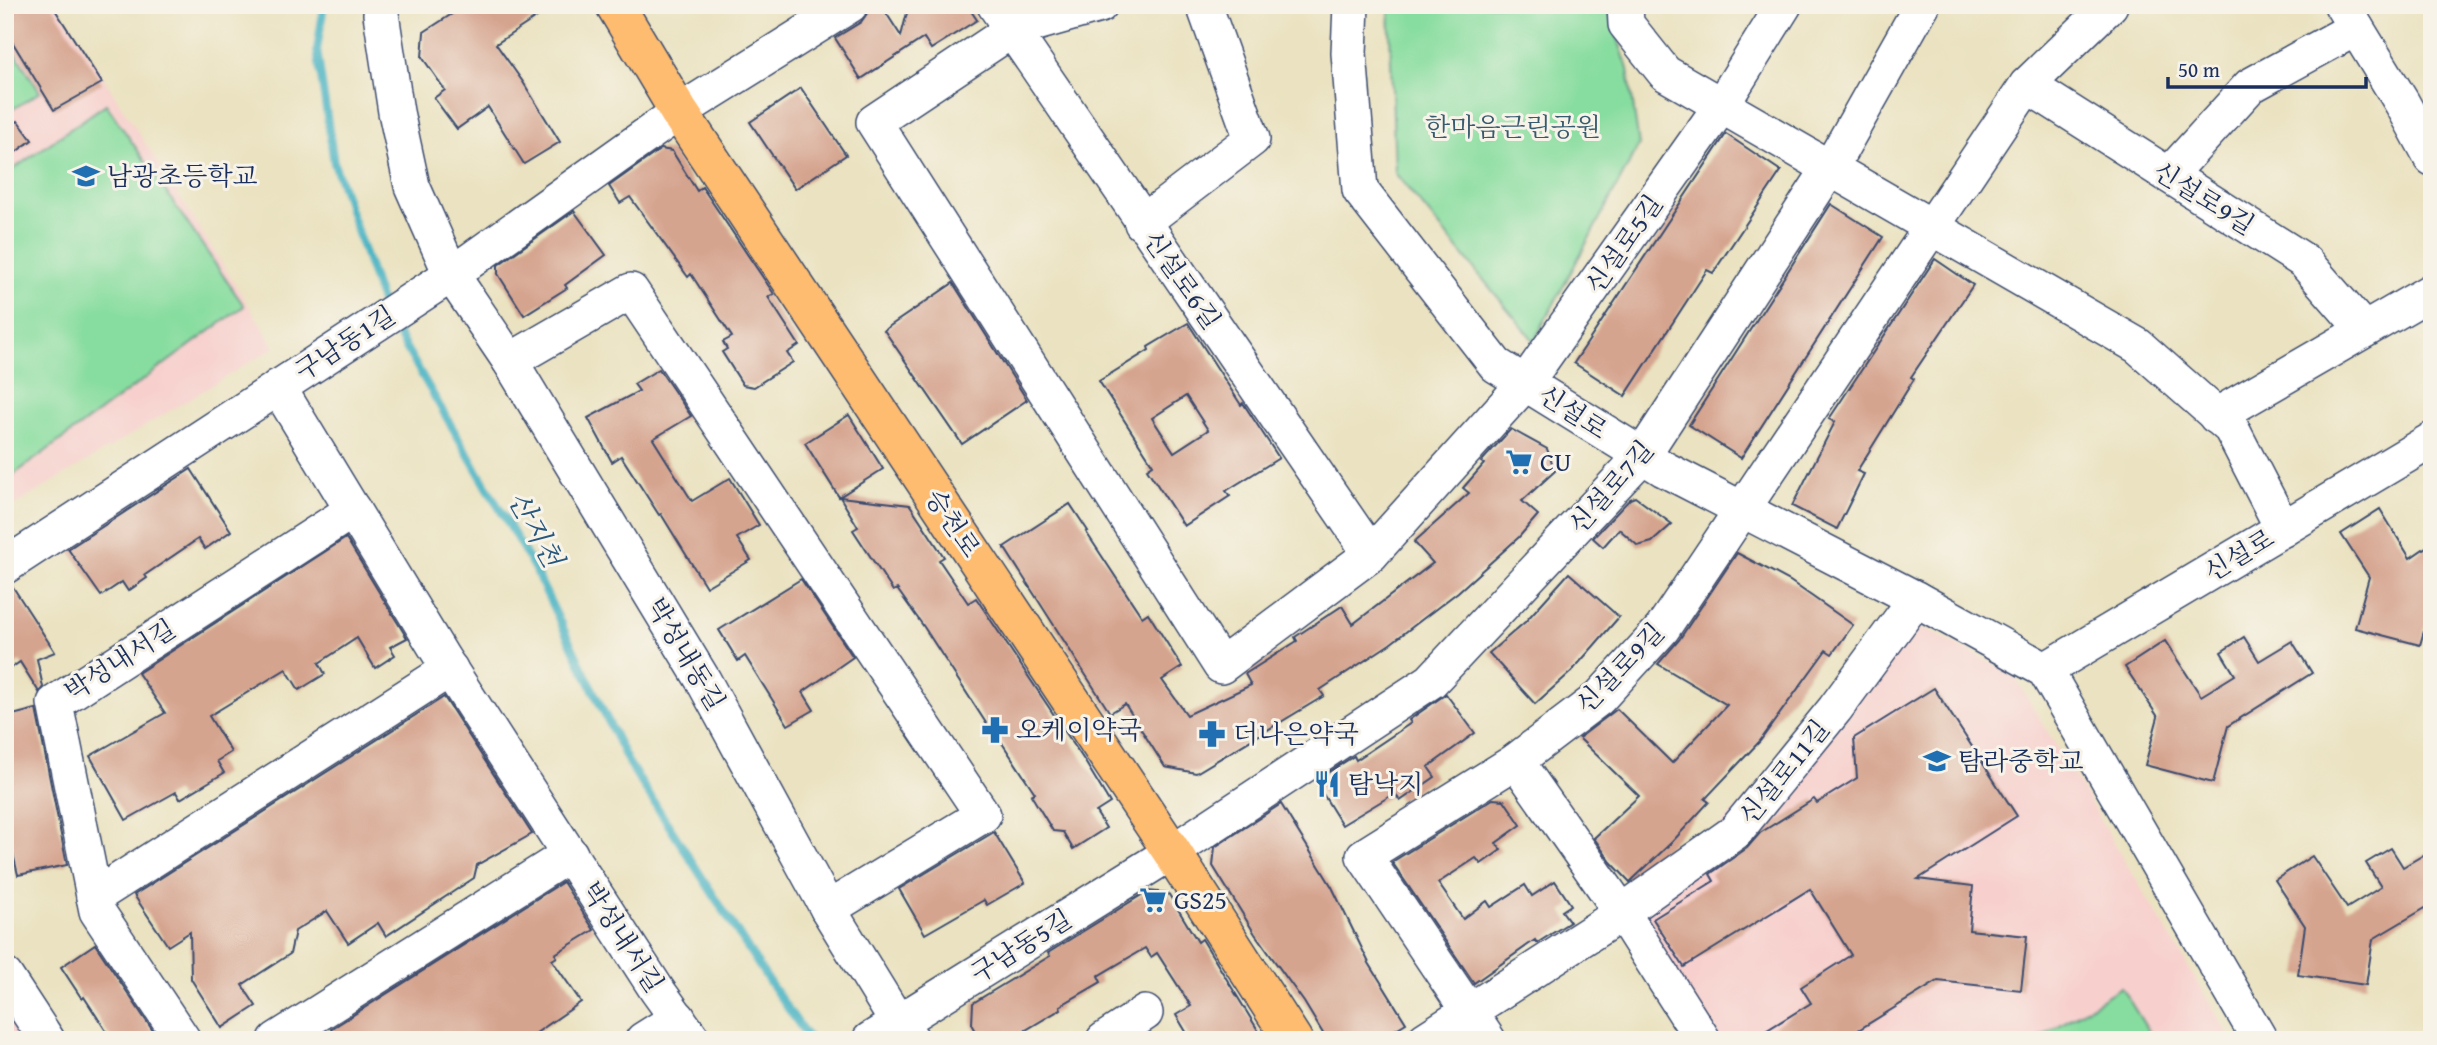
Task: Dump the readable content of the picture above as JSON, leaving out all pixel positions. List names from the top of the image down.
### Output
{
  "streets": {
    "main road": ["승천로"],
    "street": [
      "신설로9길",
      "신설로5길",
      "신설로6길",
      "구남동1길",
      "신설로",
      "신설로7길",
      "박성내동길",
      "박성내서길",
      "신설로11길",
      "구남동5길"
    ]
  },
  "crossings": [
    ["신설로9길", "신설로"],
    ["신설로9길", "신설로11길"],
    ["신설로5길", "신설로6길"],
    ["신설로5길", "신설로"],
    ["구남동1길", "승천로"],
    ["구남동1길", "박성내동길"],
    ["구남동1길", "박성내서길"],
    ["신설로", "신설로7길"],
    ["신설로", "신설로11길"],
    ["신설로7길", "승천로"],
    ["신설로7길", "구남동5길"],
    ["승천로", "구남동5길"],
    ["박성내동길", "구남동5길"]
  ],
  "water": ["산지천"],
  "parks": ["한마음근린공원"],
  "places": {
    "school or university": ["남광초등학교", "탐라중학교"],
    "supermarket": ["CU", "GS25"],
    "pharmacy": ["오케이약국", "더나은약국"],
    "restaurant": ["탐낙지"]
  },
  "scale_bar": "50 m"
}
